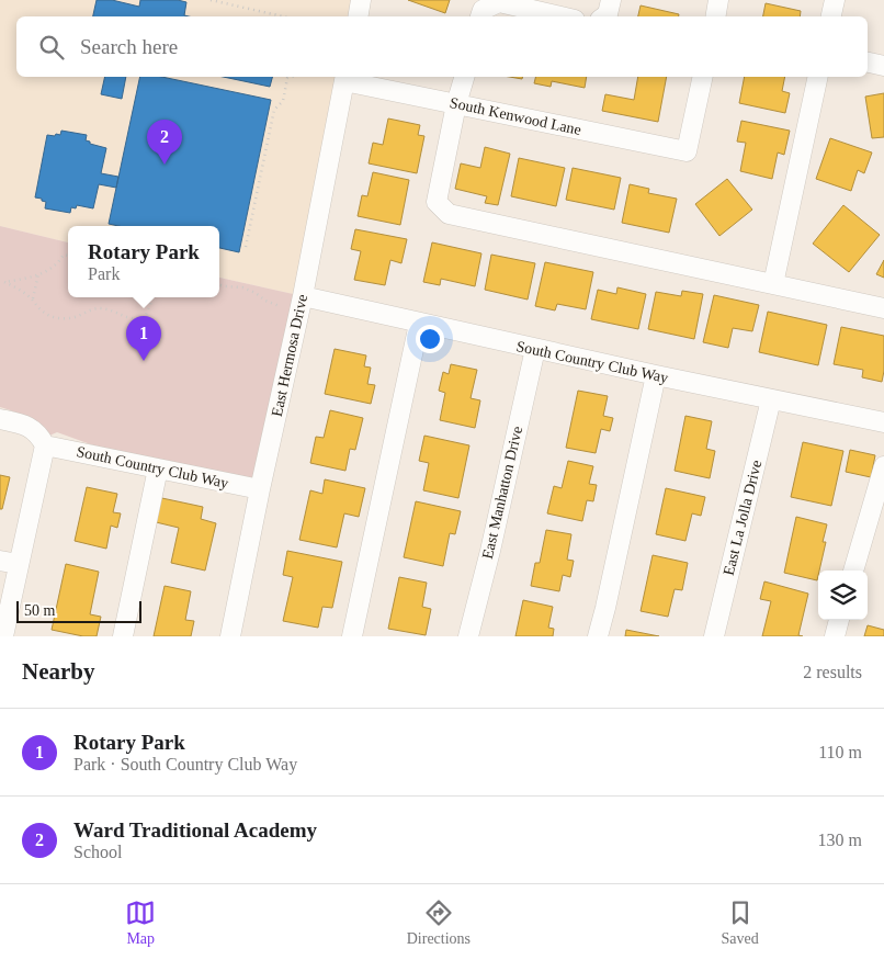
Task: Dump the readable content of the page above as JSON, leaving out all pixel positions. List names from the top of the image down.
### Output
{
  "streets": {
    "street": [
      "South Kenwood Lane",
      "East Hermosa Drive",
      "South Country Club Way",
      "East Manhatton Drive",
      "East La Jolla Drive"
    ]
  },
  "crossings": [
    ["South Kenwood Lane", "East Hermosa Drive"],
    ["East Hermosa Drive", "South Country Club Way"],
    ["South Country Club Way", "East Manhatton Drive"],
    ["South Country Club Way", "East La Jolla Drive"]
  ],
  "scale_bar": "50 m",
  "page": {
    "search": "Search here",
    "pins": ["2", "1"],
    "popup": ["Rotary Park", "Park"],
    "scale": "50 m",
    "heading": ["Nearby", "2 results"],
    "list": [
      {
        "mark": "1",
        "name": "Rotary Park",
        "note": "Park · South Country Club Way",
        "value": "110 m"
      },
      {
        "mark": "2",
        "name": "Ward Traditional Academy",
        "note": "School",
        "value": "130 m"
      }
    ],
    "nav": ["Map", "Directions", "Saved"]
  }
}
